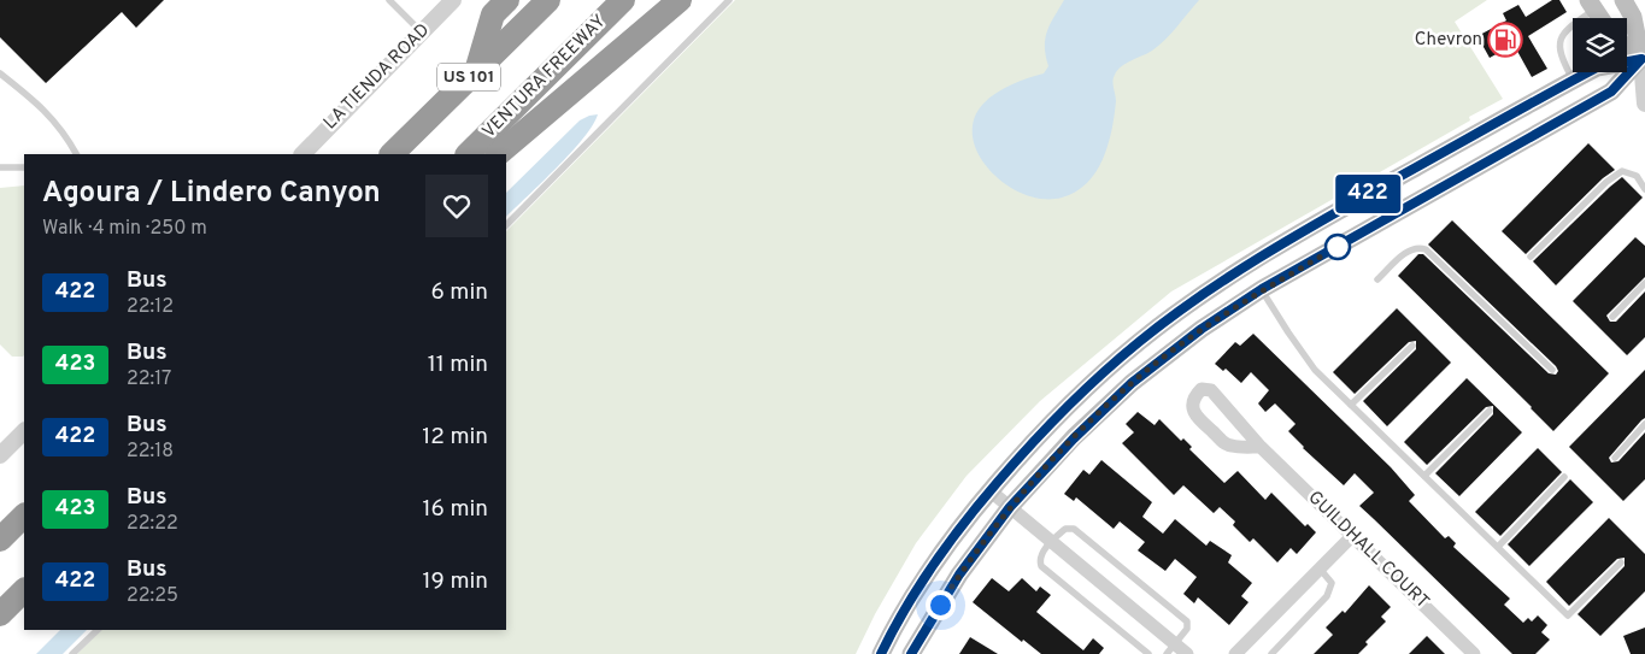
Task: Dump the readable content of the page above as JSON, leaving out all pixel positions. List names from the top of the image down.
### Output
{
  "streets": {
    "highway": ["US 101", "VENTURA FREEWAY"],
    "street": ["LA TIENDA ROAD", "GUILDHALL COURT"]
  },
  "places": {
    "fuel station": ["Chevron"]
  },
  "lines": ["bus line 422"],
  "page": {
    "on_map": "422",
    "heading": ["Agoura / Lindero Canyon", "Walk · 4 min · 250 m"],
    "list": [
      {
        "mark": "422",
        "name": "Bus",
        "note": "22:12",
        "value": "6 min"
      },
      {
        "mark": "423",
        "name": "Bus",
        "note": "22:17",
        "value": "11 min"
      },
      {
        "mark": "422",
        "name": "Bus",
        "note": "22:18",
        "value": "12 min"
      },
      {
        "mark": "423",
        "name": "Bus",
        "note": "22:22",
        "value": "16 min"
      },
      {
        "mark": "422",
        "name": "Bus",
        "note": "22:25",
        "value": "19 min"
      }
    ]
  }
}
